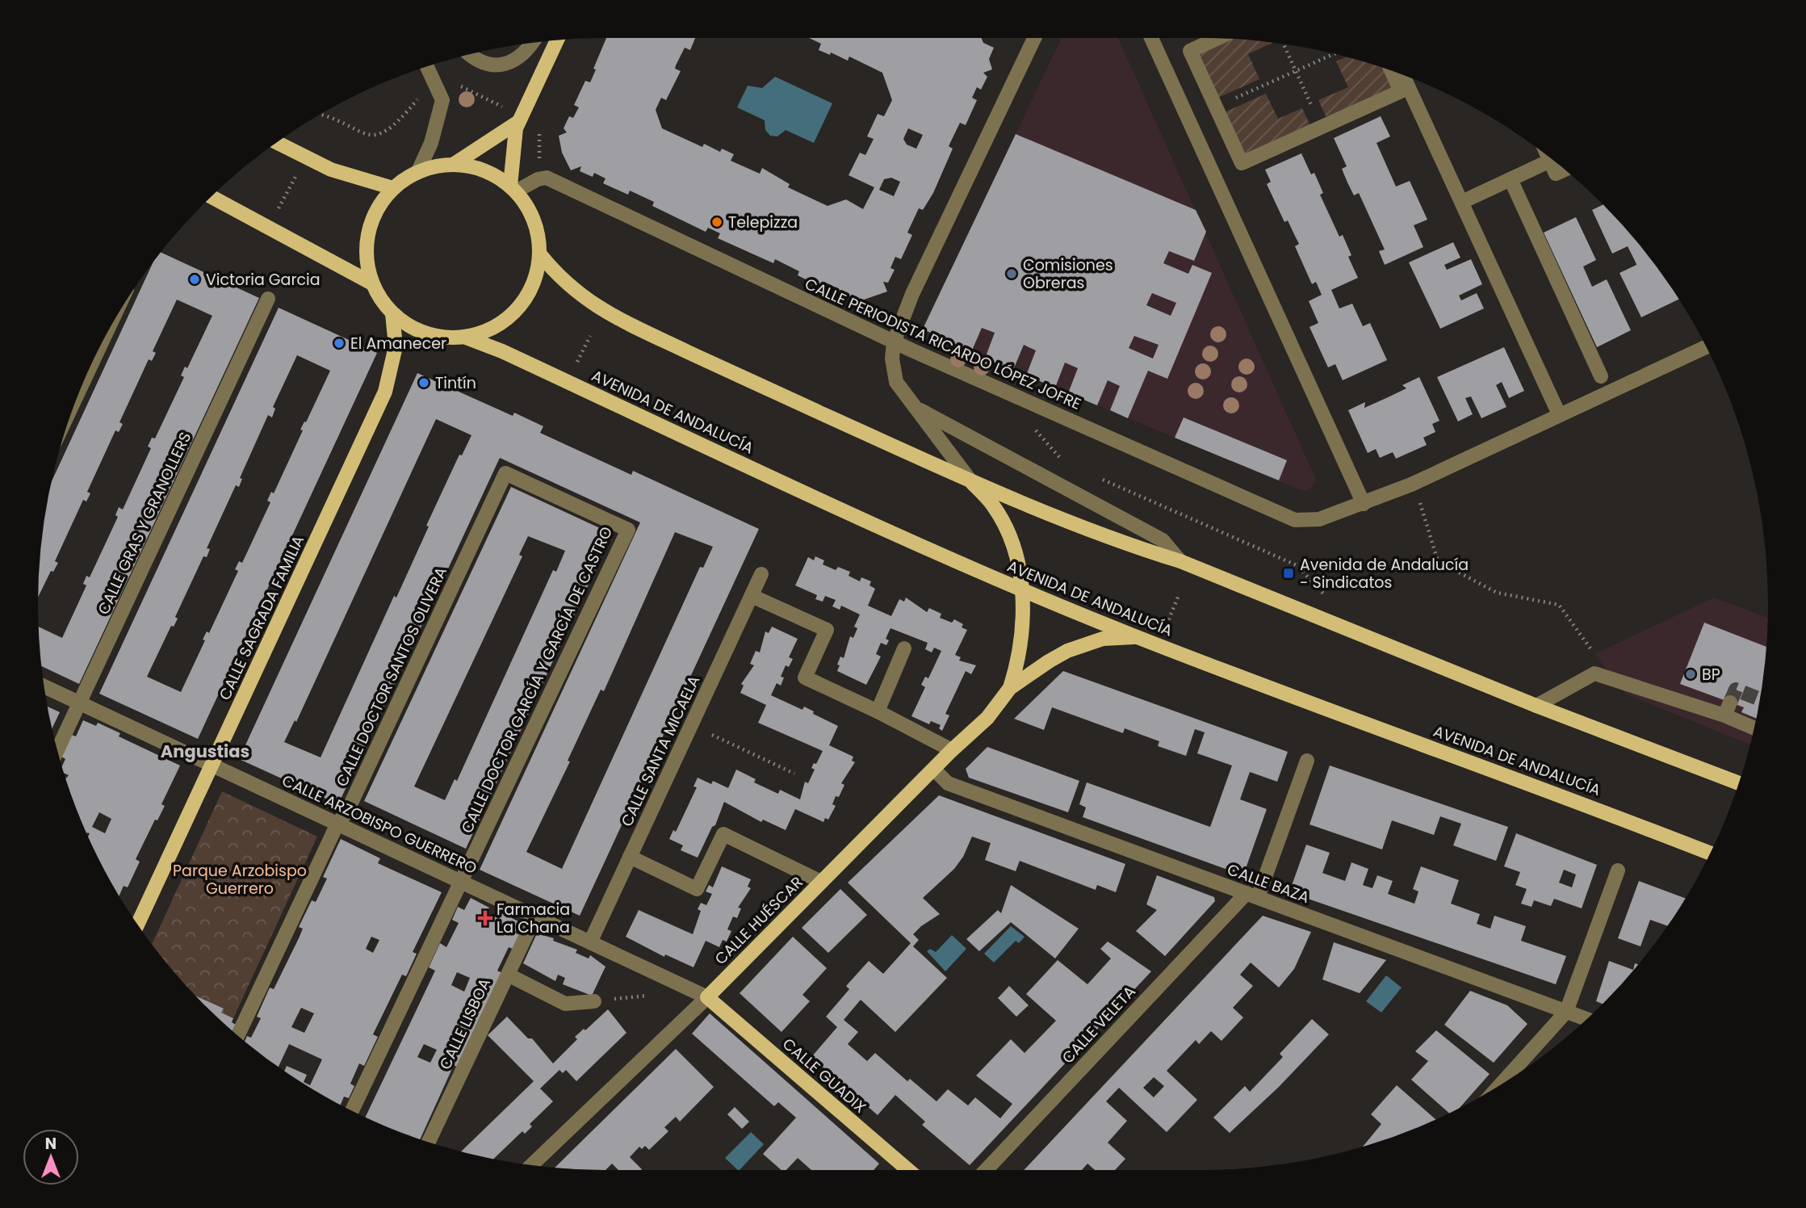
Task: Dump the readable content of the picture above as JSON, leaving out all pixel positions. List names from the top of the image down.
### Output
{
  "streets": {
    "main road": [
      "AVENIDA DE ANDALUCÍA",
      "CALLE SAGRADA FAMILIA",
      "CALLE HUÉSCAR",
      "CALLE GUADIX"
    ],
    "street": [
      "CALLE PERIODISTA RICARDO LÓPEZ JOFRE",
      "CALLE GRAS Y GRANOLLERS",
      "CALLE DOCTOR SANTOS OLIVERA",
      "CALLE DOCTOR GARCÍA Y GARCÍA DE CASTRO",
      "CALLE SANTA MICAELA",
      "CALLE ARZOBISPO GUERRERO",
      "CALLE BAZA",
      "CALLE LISBOA",
      "CALLE VELETA"
    ]
  },
  "crossings": [
    ["AVENIDA DE ANDALUCÍA", "CALLE SAGRADA FAMILIA"],
    ["AVENIDA DE ANDALUCÍA", "CALLE HUÉSCAR"],
    ["CALLE GRAS Y GRANOLLERS", "CALLE ARZOBISPO GUERRERO"],
    ["CALLE SAGRADA FAMILIA", "CALLE ARZOBISPO GUERRERO"],
    ["CALLE DOCTOR SANTOS OLIVERA", "CALLE DOCTOR GARCÍA Y GARCÍA DE CASTRO"],
    ["CALLE DOCTOR SANTOS OLIVERA", "CALLE ARZOBISPO GUERRERO"],
    ["CALLE DOCTOR GARCÍA Y GARCÍA DE CASTRO", "CALLE ARZOBISPO GUERRERO"],
    ["CALLE SANTA MICAELA", "CALLE ARZOBISPO GUERRERO"],
    ["CALLE ARZOBISPO GUERRERO", "CALLE HUÉSCAR"],
    ["CALLE ARZOBISPO GUERRERO", "CALLE LISBOA"],
    ["CALLE ARZOBISPO GUERRERO", "CALLE GUADIX"],
    ["CALLE BAZA", "CALLE HUÉSCAR"],
    ["CALLE BAZA", "CALLE VELETA"],
    ["CALLE HUÉSCAR", "CALLE GUADIX"]
  ],
  "districts": ["Angustias"],
  "parks": ["Parque Arzobispo Guerrero"],
  "places": {
    "other": [
      "Telepizza",
      "Comisiones Obreras",
      "Victoria Garcia",
      "El Amanecer",
      "Tintín",
      "BP"
    ],
    "transit": ["Avenida de Andalucía - Sindicatos"],
    "health": ["Farmacia La Chana"]
  },
  "north": "top"
}
